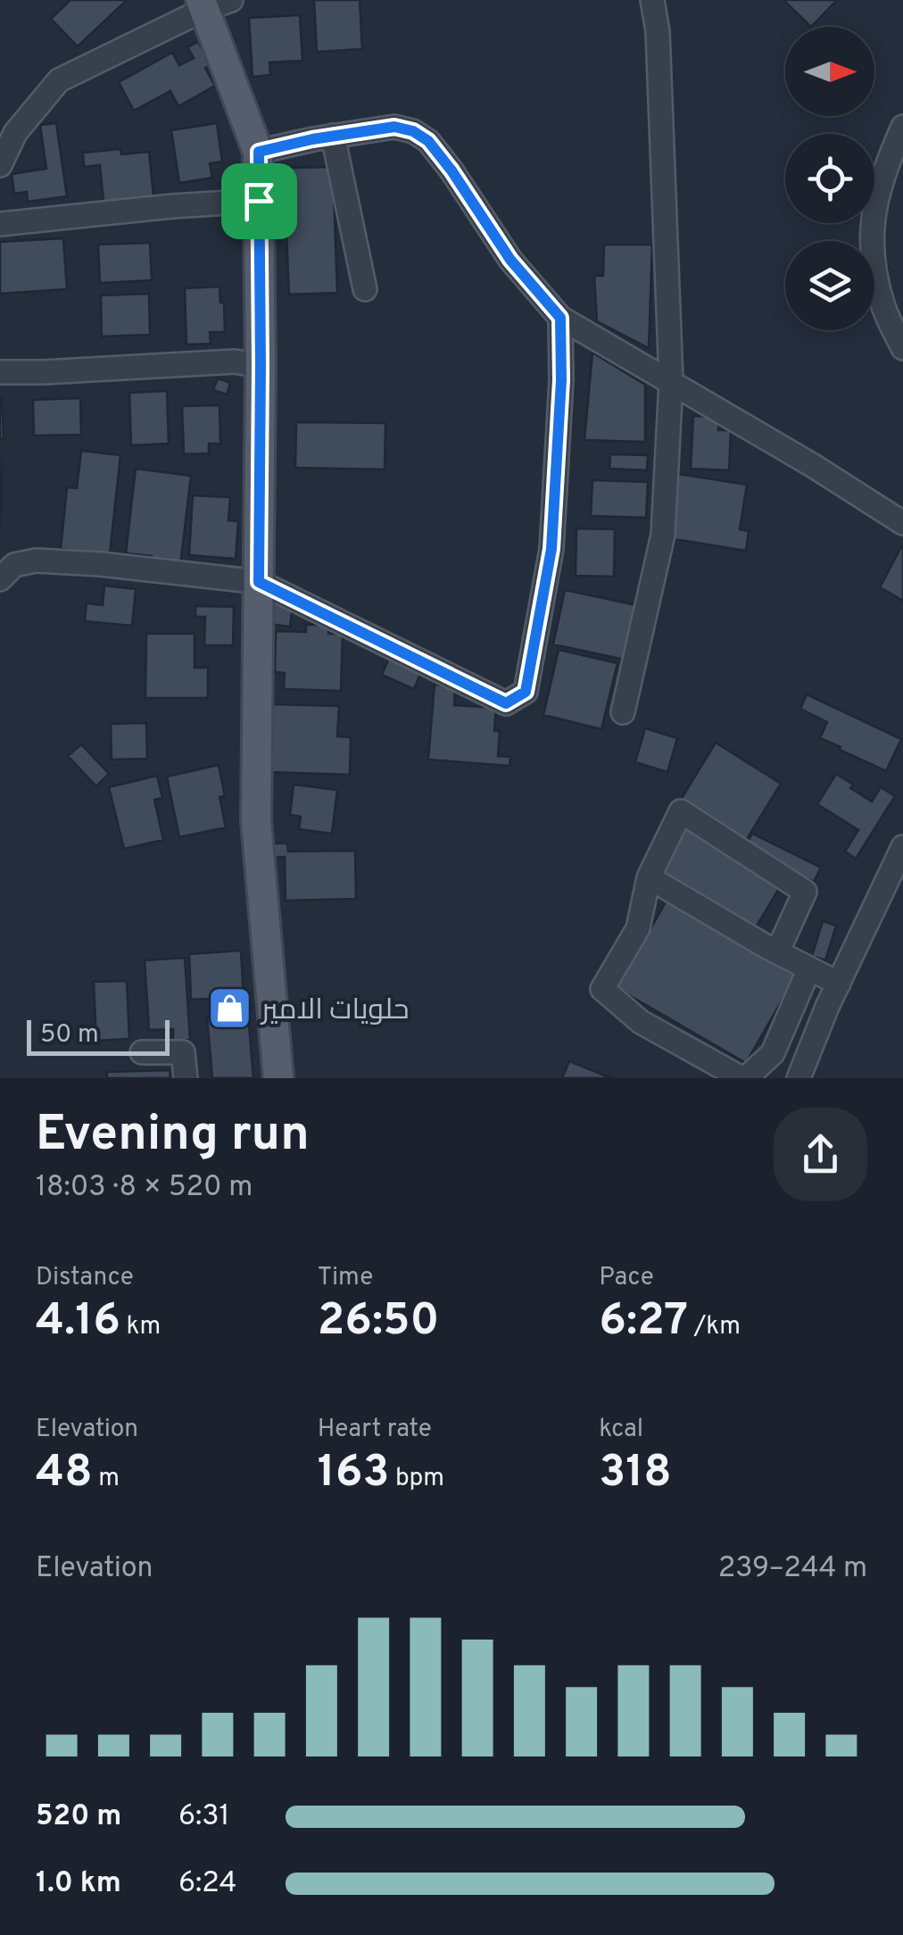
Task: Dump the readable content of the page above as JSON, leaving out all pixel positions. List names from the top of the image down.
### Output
{
  "places": {
    "shop": ["حلويات الامير"]
  },
  "scale_bar": "50 m",
  "north": "right",
  "page": {
    "scale": "50 m",
    "heading": ["Evening run", "18:03 · 8 × 520 m"],
    "stats": [
      ["Distance", "4.16 km"],
      ["Time", "26:50"],
      ["Pace", "6:27 /km"],
      ["Elevation", "48 m"],
      ["Heart rate", "163 bpm"],
      ["kcal", "318"]
    ],
    "chart": ["Elevation", "239–244 m"],
    "list": [
      {
        "name": "520 m",
        "note": "6:31"
      },
      {
        "name": "1.0 km",
        "note": "6:24"
      }
    ]
  }
}
